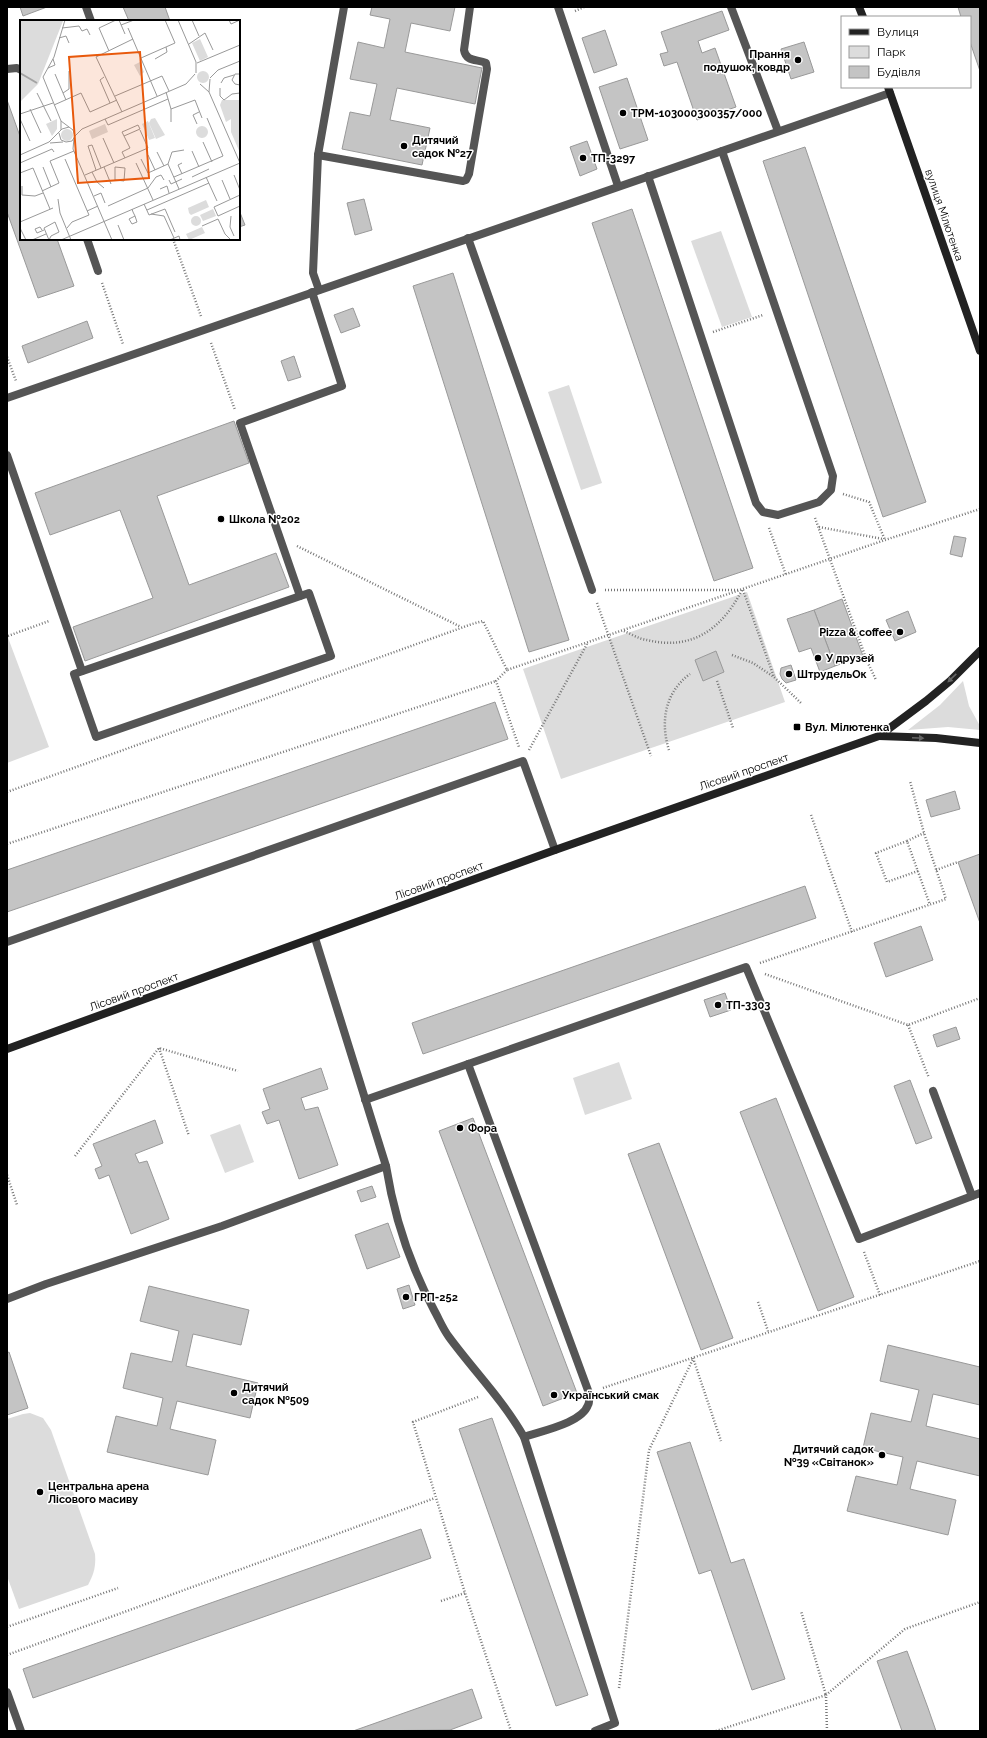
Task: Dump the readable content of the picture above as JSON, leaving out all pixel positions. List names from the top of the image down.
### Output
{
  "streets": {
    "street": ["вулиця Мілютенка", "Лісовий проспект"]
  },
  "places": {
    "other": [
      "Прання подушок, ковдр",
      "ТРМ-103000300357/000",
      "Дитячий садок №27",
      "ТП-3297",
      "Школа №202",
      "Pizza & coffee",
      "У друзей",
      "ШтрудельОк",
      "ТП-3303",
      "Фора",
      "ГРП-252",
      "Дитячий садок №509",
      "Український смак",
      "Дитячий садок №39 «Світанок»",
      "Центральна арена Лісового масиву"
    ],
    "transit": ["Вул. Мілютенка"]
  },
  "legend": ["Вулиця", "Парк", "Будівля"]
}
